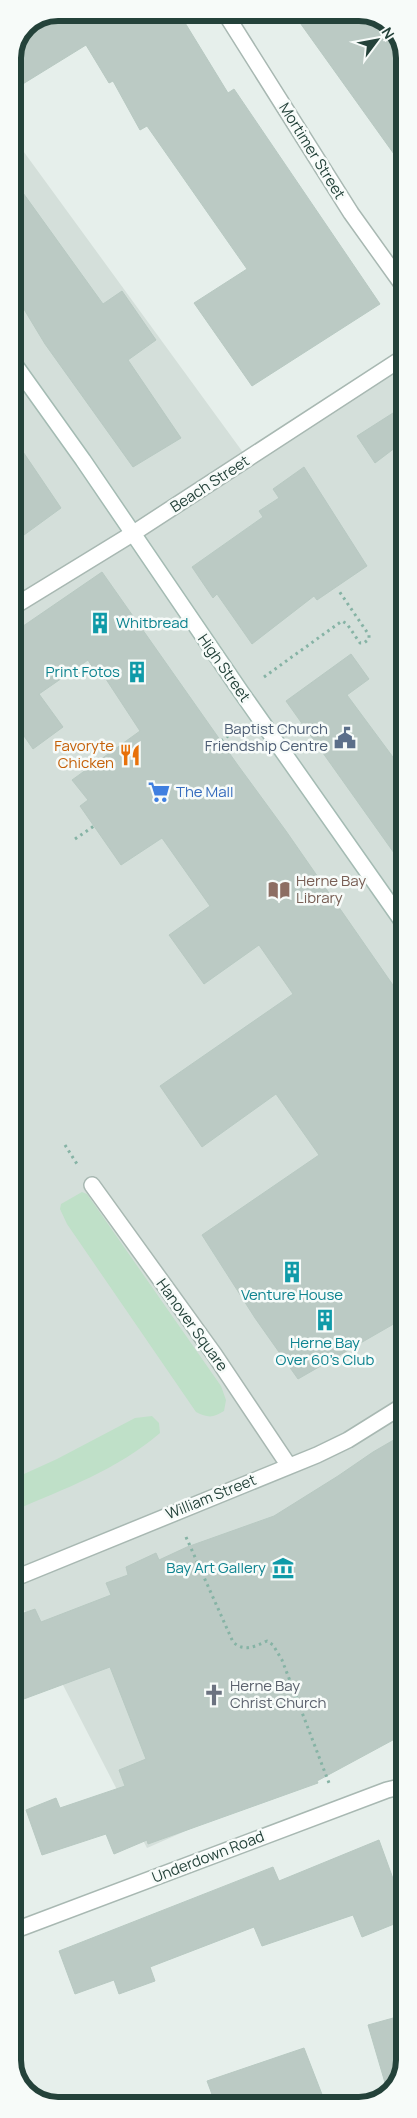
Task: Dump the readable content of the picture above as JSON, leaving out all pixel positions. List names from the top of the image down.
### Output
{
  "streets": {
    "street": [
      "Mortimer Street",
      "Beach Street",
      "High Street",
      "Hanover Square",
      "William Street",
      "Underdown Road"
    ]
  },
  "crossings": [
    ["Beach Street", "High Street"],
    ["Hanover Square", "William Street"]
  ],
  "places": {
    "building": [
      "Whitbread",
      "Print Fotos",
      "Venture House",
      "Herne Bay Over 60's Club"
    ],
    "public building": ["Baptist Church Friendship Centre"],
    "restaurant": ["Favoryte Chicken"],
    "supermarket": ["The Mall"],
    "library": ["Herne Bay Library"],
    "museum": ["Bay Art Gallery"],
    "church": ["Herne Bay Christ Church"]
  },
  "north": "top right"
}
